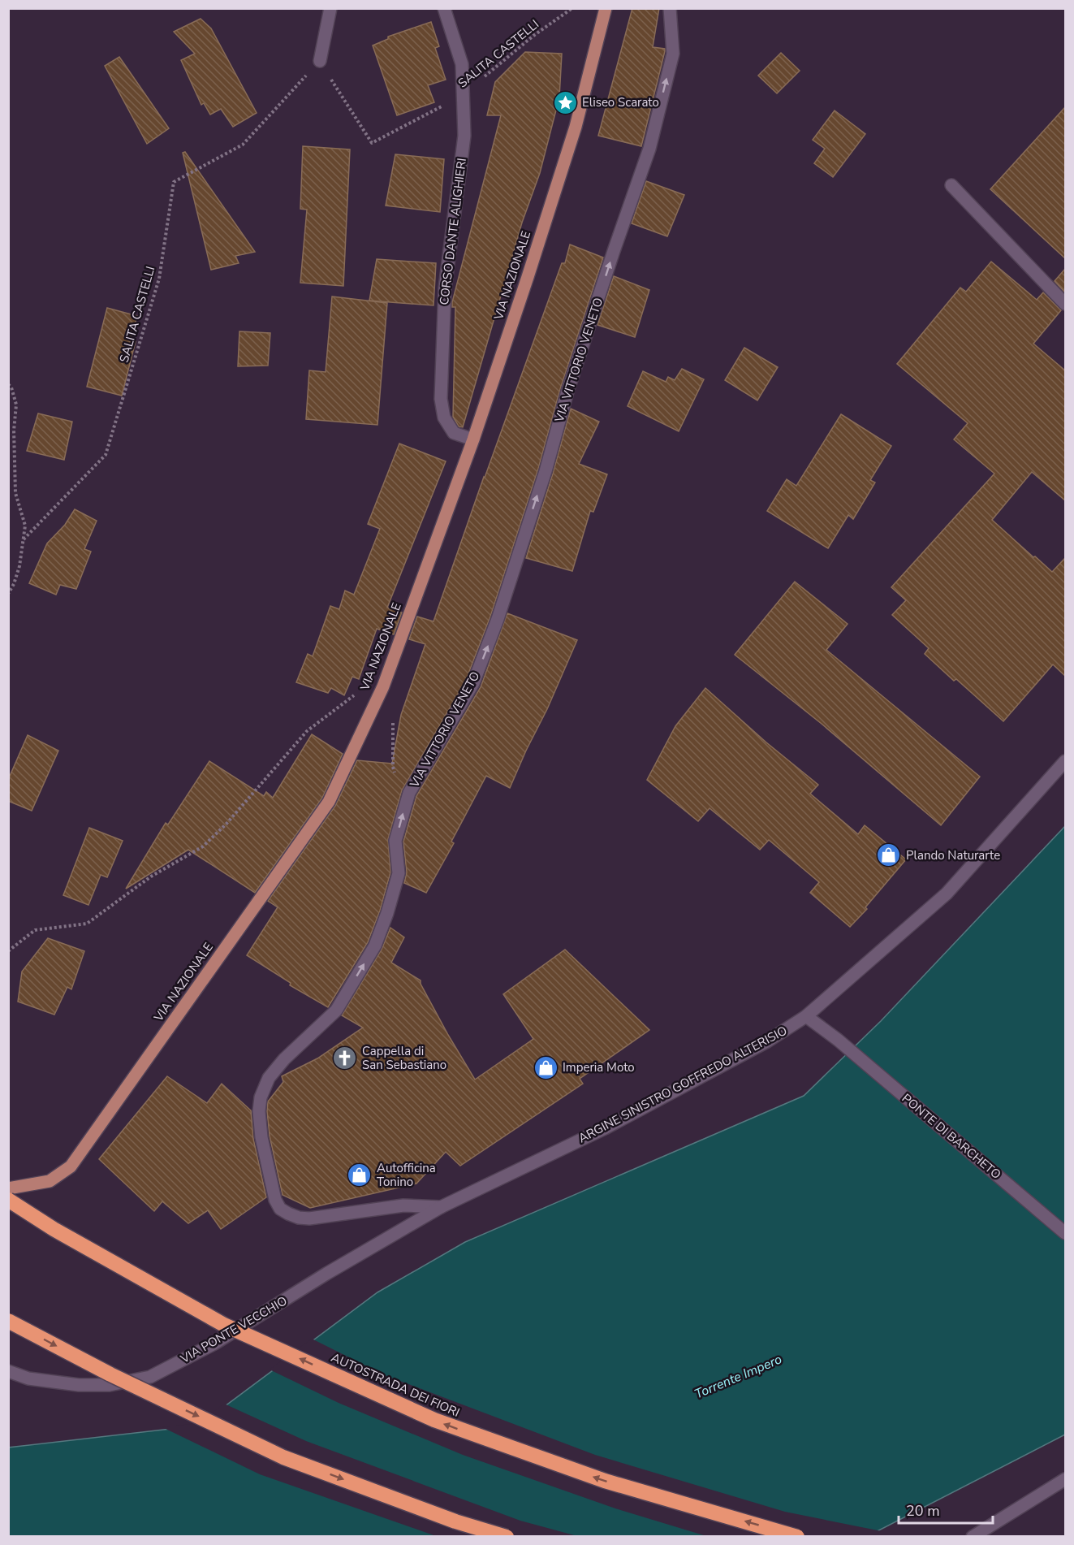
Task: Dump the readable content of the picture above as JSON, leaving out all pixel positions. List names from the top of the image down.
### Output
{
  "streets": {
    "highway": ["AUTOSTRADA DEI FIORI"],
    "main road": ["VIA NAZIONALE"],
    "street": [
      "CORSO DANTE ALIGHIERI",
      "VIA VITTORIO VENETO",
      "ARGINE SINISTRO GOFFREDO ALTERISIO",
      "PONTE DI BARCHETO",
      "VIA PONTE VECCHIO"
    ],
    "path": ["SALITA CASTELLI"]
  },
  "crossings": [
    ["SALITA CASTELLI", "CORSO DANTE ALIGHIERI"],
    ["CORSO DANTE ALIGHIERI", "VIA NAZIONALE"],
    ["VIA VITTORIO VENETO", "ARGINE SINISTRO GOFFREDO ALTERISIO"],
    ["VIA VITTORIO VENETO", "VIA PONTE VECCHIO"],
    ["ARGINE SINISTRO GOFFREDO ALTERISIO", "PONTE DI BARCHETO"],
    ["ARGINE SINISTRO GOFFREDO ALTERISIO", "VIA PONTE VECCHIO"]
  ],
  "one_way": ["VIA VITTORIO VENETO"],
  "water": ["Torrente Impero"],
  "places": {
    "place": ["Eliseo Scarato"],
    "shop": ["Plando Naturarte", "Imperia Moto", "Autofficina Tonino"],
    "church": ["Cappella di San Sebastiano"]
  },
  "scale_bar": "20 m"
}
